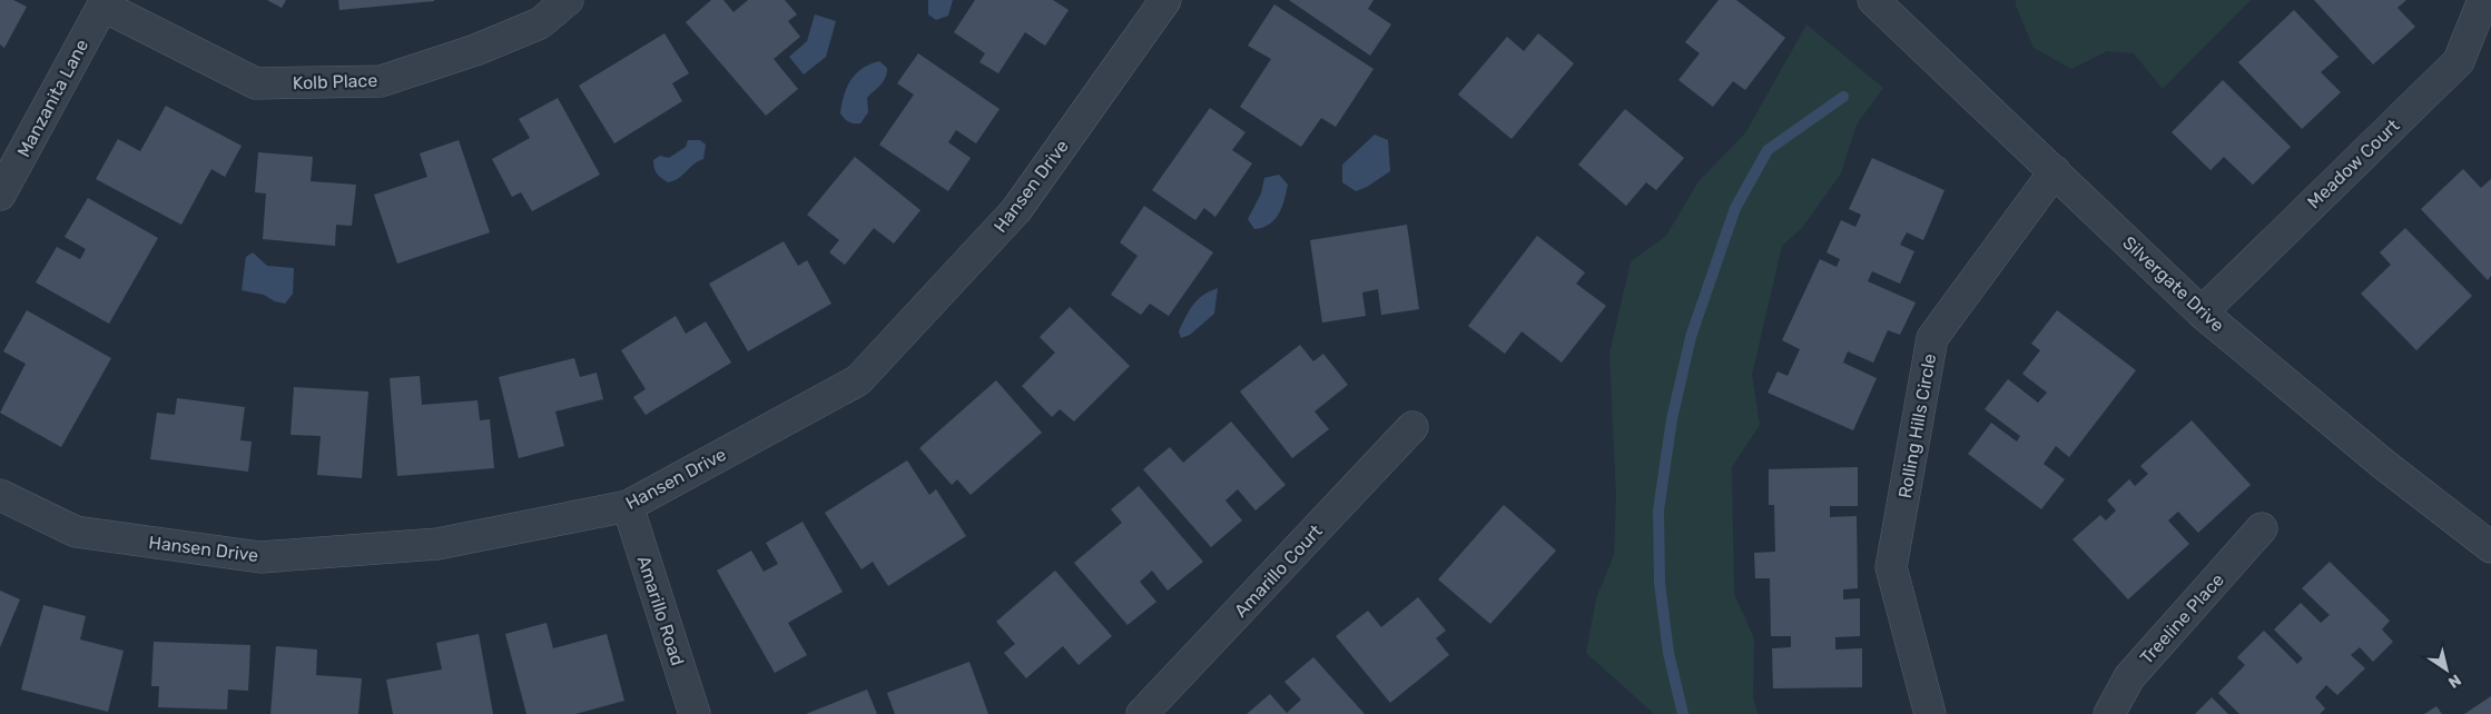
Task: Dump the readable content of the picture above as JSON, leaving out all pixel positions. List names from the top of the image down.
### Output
{
  "streets": {
    "street": [
      "Kolb Place",
      "Manzanita Lane",
      "Meadow Court",
      "Hansen Drive",
      "Silvergate Drive",
      "Rolling Hills Circle",
      "Amarillo Court",
      "Amarillo Road",
      "Treeline Place"
    ]
  },
  "crossings": [
    ["Kolb Place", "Manzanita Lane"],
    ["Meadow Court", "Silvergate Drive"],
    ["Hansen Drive", "Amarillo Road"],
    ["Silvergate Drive", "Rolling Hills Circle"]
  ],
  "north": "bottom right"
}
